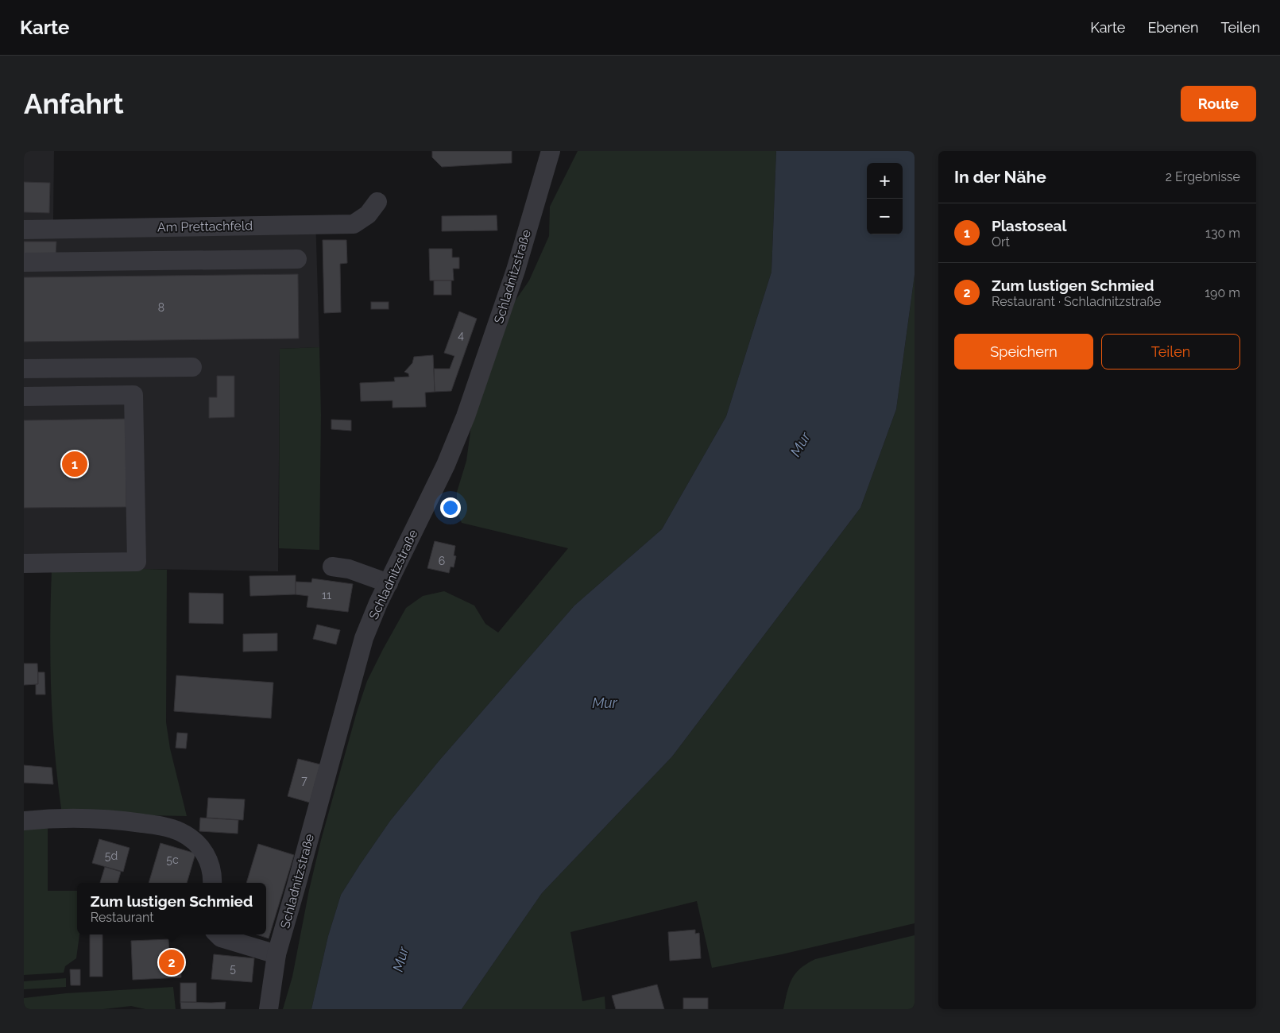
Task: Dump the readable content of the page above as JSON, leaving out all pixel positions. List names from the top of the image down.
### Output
{
  "streets": {
    "street": ["Am Prettachfeld", "Schladnitzstraße"]
  },
  "water": ["Mur"],
  "house_numbers": [
    "8",
    "4",
    "6",
    "11",
    "7",
    "5d",
    "5c",
    "5"
  ],
  "page": {
    "header": "Karte",
    "nav": ["Karte", "Ebenen", "Teilen"],
    "buttons": [
      "Route",
      ["Speichern", "Teilen"]
    ],
    "title": "Anfahrt",
    "heading": ["In der Nähe", "2 Ergebnisse"],
    "map_buttons": ["+", "−"],
    "list": [
      {
        "mark": "1",
        "name": "Plastoseal",
        "note": "Ort",
        "value": "130 m"
      },
      {
        "mark": "2",
        "name": "Zum lustigen Schmied",
        "note": "Restaurant · Schladnitzstraße",
        "value": "190 m"
      }
    ],
    "pins": ["1", "2"],
    "popup": ["Zum lustigen Schmied", "Restaurant"]
  }
}
